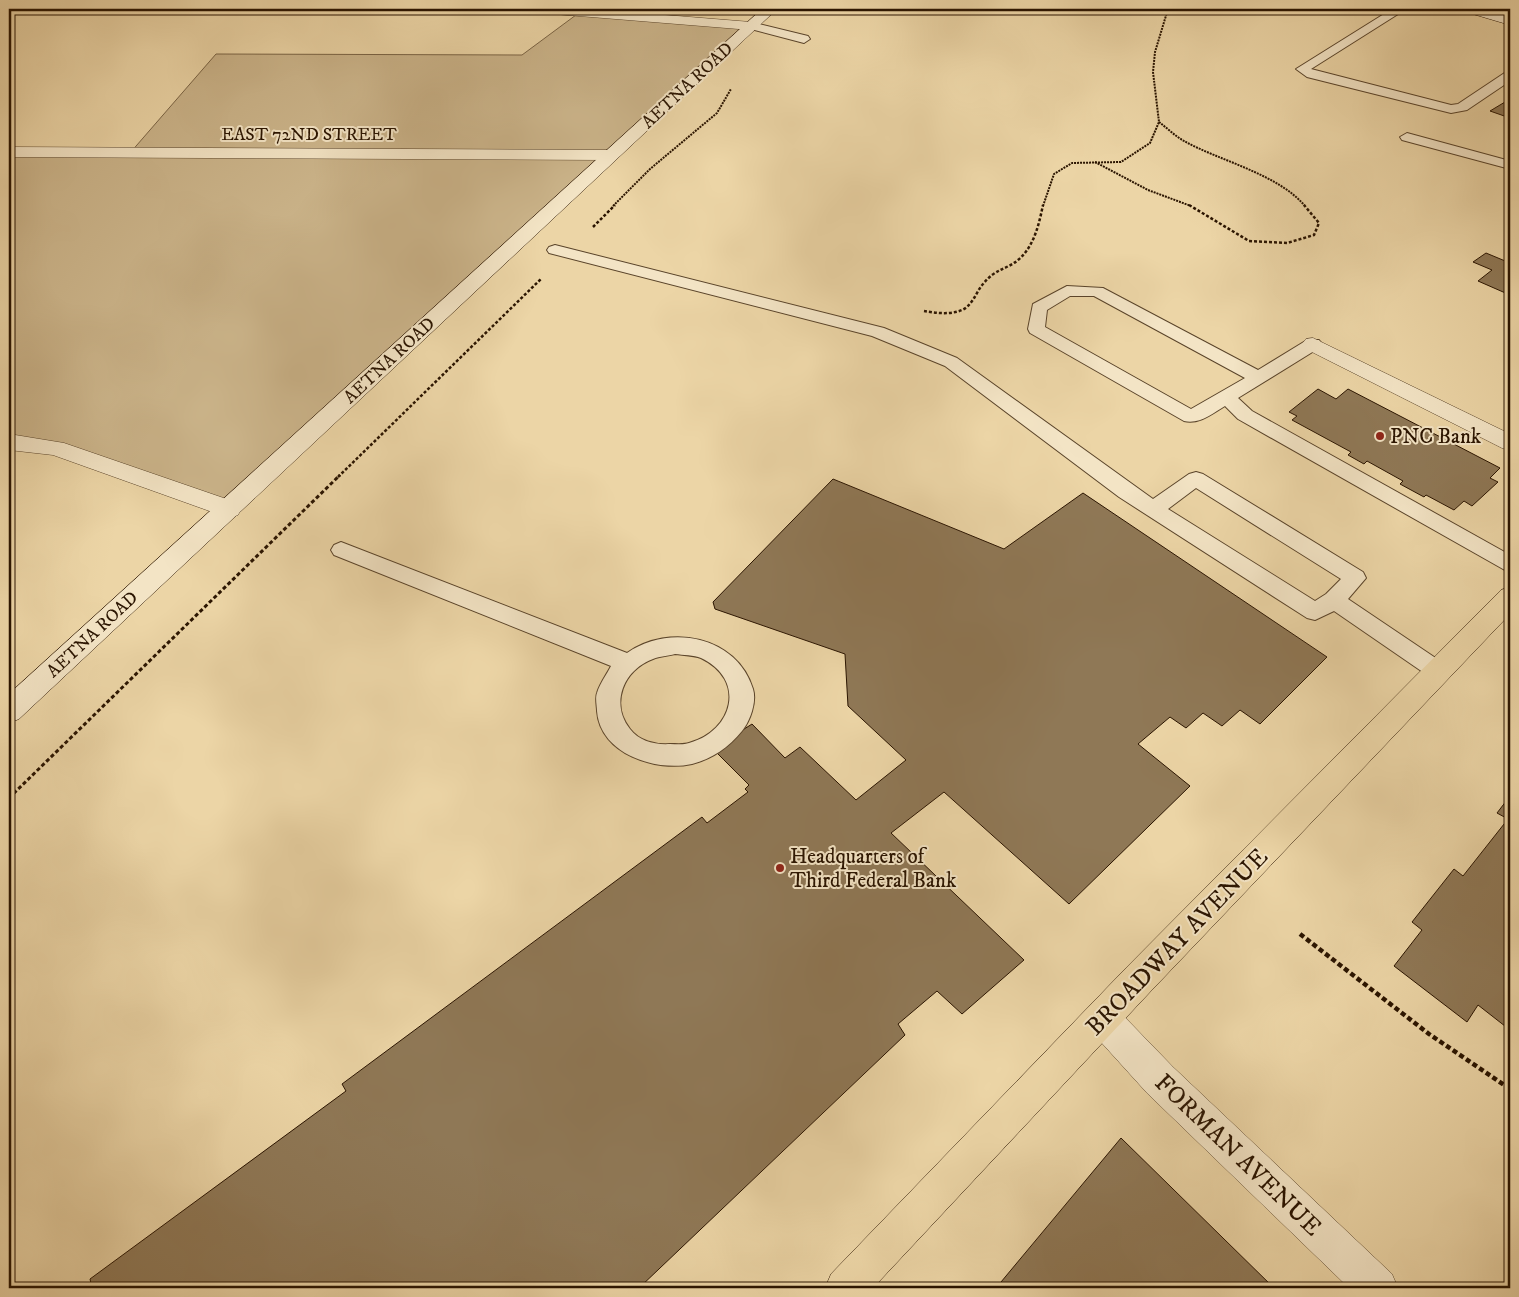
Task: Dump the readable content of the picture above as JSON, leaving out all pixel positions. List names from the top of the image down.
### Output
{
  "streets": {
    "main road": ["BROADWAY AVENUE"],
    "street": ["AETNA ROAD", "EAST 72ND STREET", "FORMAN AVENUE"]
  },
  "crossings": [
    ["AETNA ROAD", "EAST 72ND STREET"],
    ["BROADWAY AVENUE", "FORMAN AVENUE"]
  ],
  "places": ["PNC Bank", "Headquarters of Third Federal Bank"]
}
